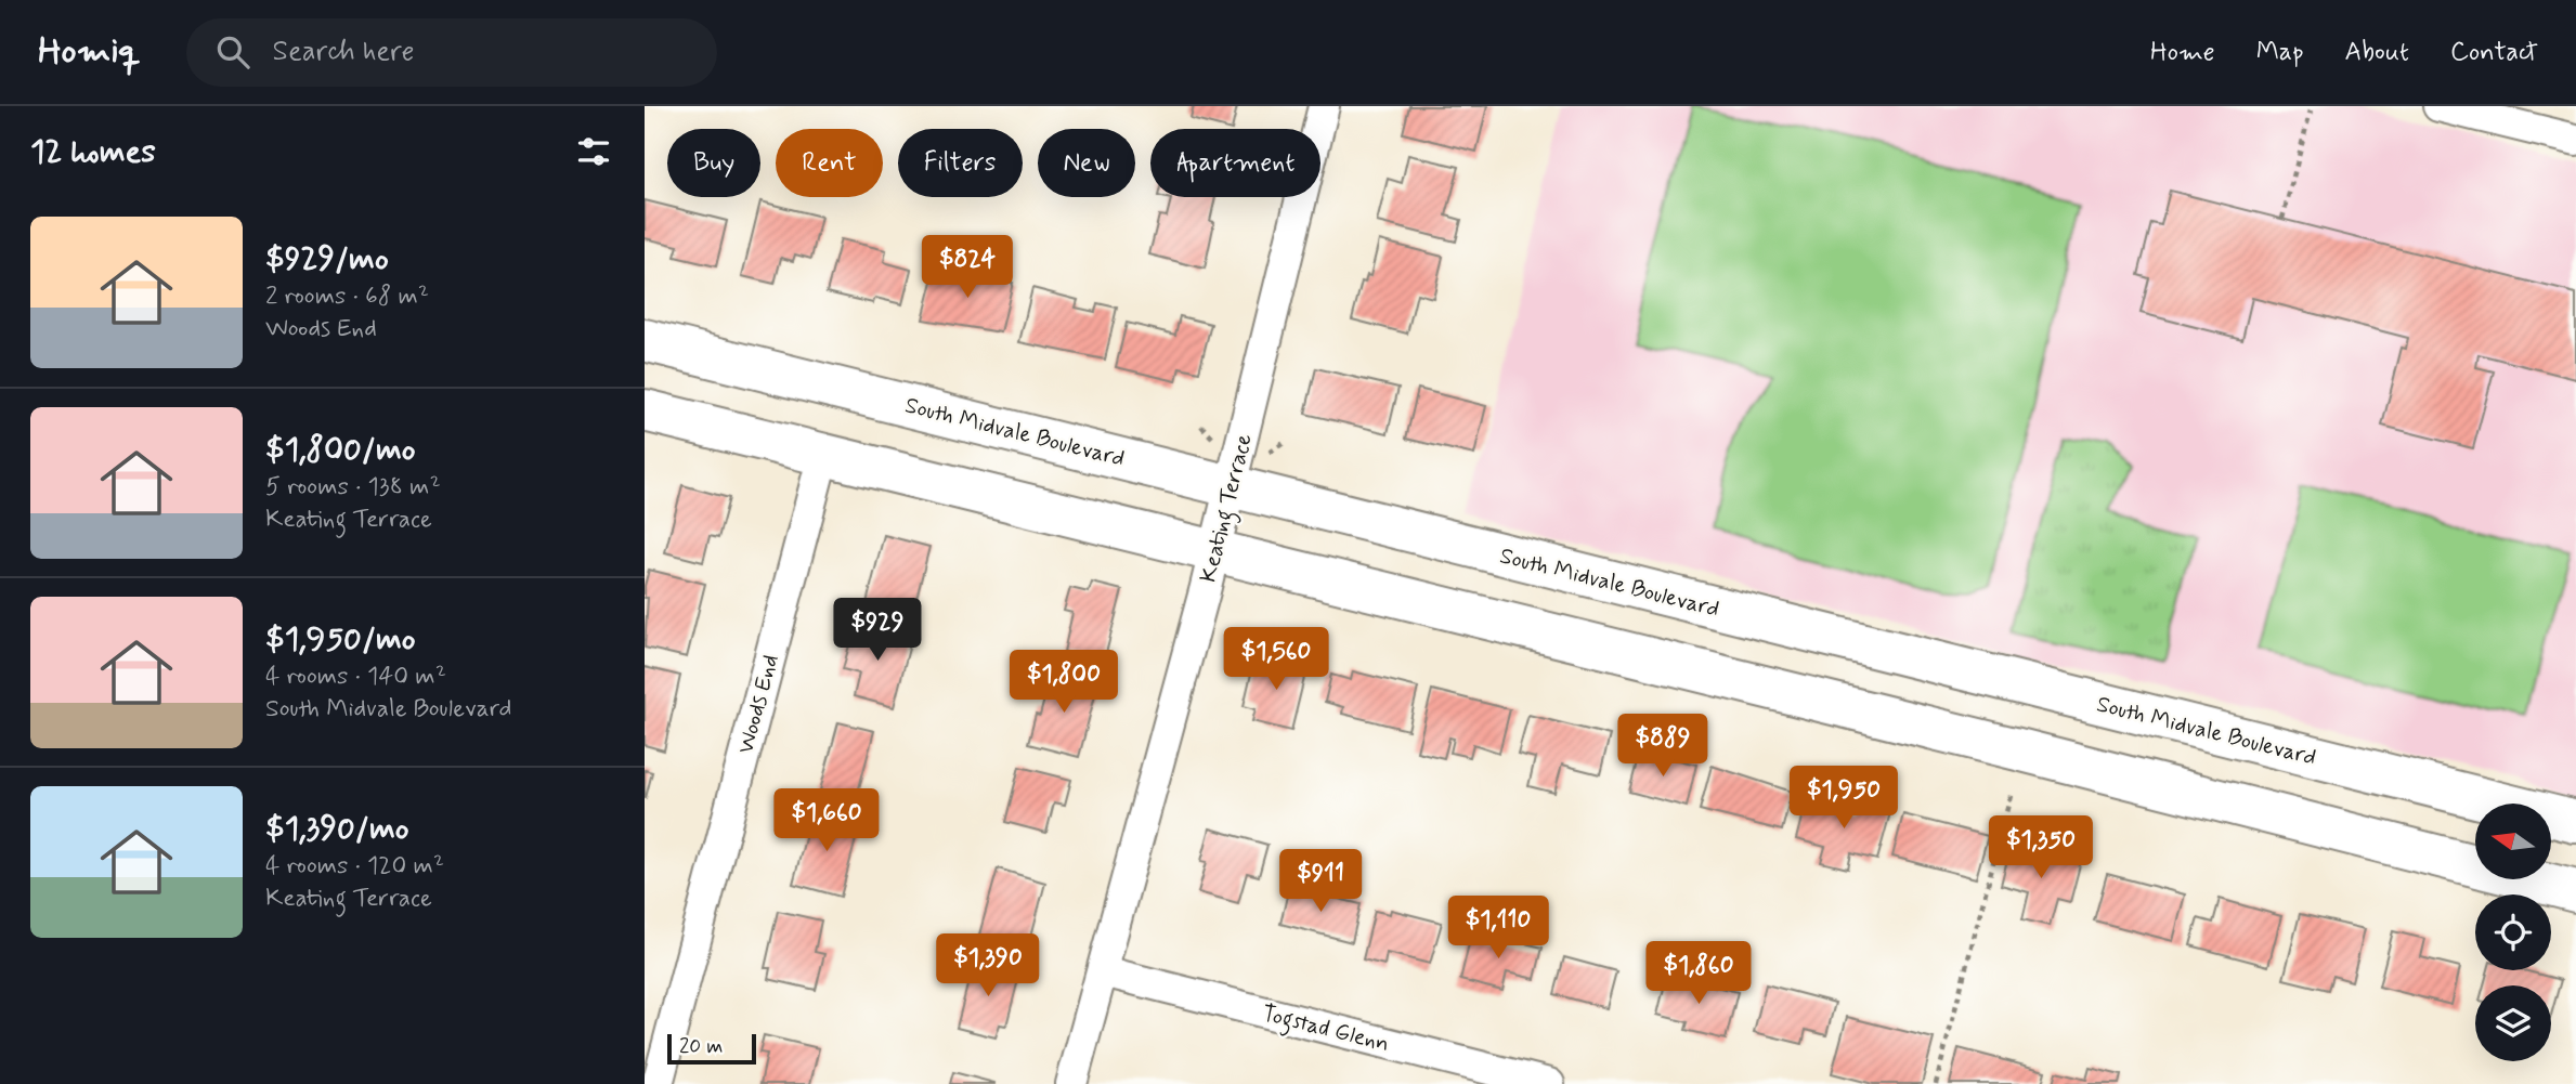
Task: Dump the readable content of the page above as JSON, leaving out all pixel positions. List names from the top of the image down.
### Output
{
  "streets": {
    "main road": ["South Midvale Boulevard"],
    "street": ["Keating Terrace", "Woods End", "Togstad Glenn"]
  },
  "crossings": [
    ["South Midvale Boulevard", "Keating Terrace"],
    ["Keating Terrace", "Togstad Glenn"]
  ],
  "scale_bar": "20 m",
  "north": "left",
  "page": {
    "header": "Homiq",
    "search": "Search here",
    "nav": [
      "Home",
      "Map",
      "About",
      "Contact"
    ],
    "heading": "12 homes",
    "chip": [
      "Buy",
      "Rent",
      "Filters",
      "New",
      "Apartment"
    ],
    "list": [
      {
        "name": "$929/mo",
        "note": "2 rooms · 68 m² · Woods End"
      },
      {
        "name": "$1,800/mo",
        "note": "5 rooms · 138 m² · Keating Terrace"
      },
      {
        "name": "$1,950/mo",
        "note": "4 rooms · 140 m² · South Midvale Boulevard"
      },
      {
        "name": "$1,390/mo",
        "note": "4 rooms · 120 m² · Keating Terrace"
      }
    ],
    "price": [
      "$824",
      "$929",
      "$1,560",
      "$1,800",
      "$889",
      "$1,950",
      "$1,660",
      "$1,350",
      "$911",
      "$1,110",
      "$1,390",
      "$1,860"
    ],
    "scale": "20 m"
  }
}
